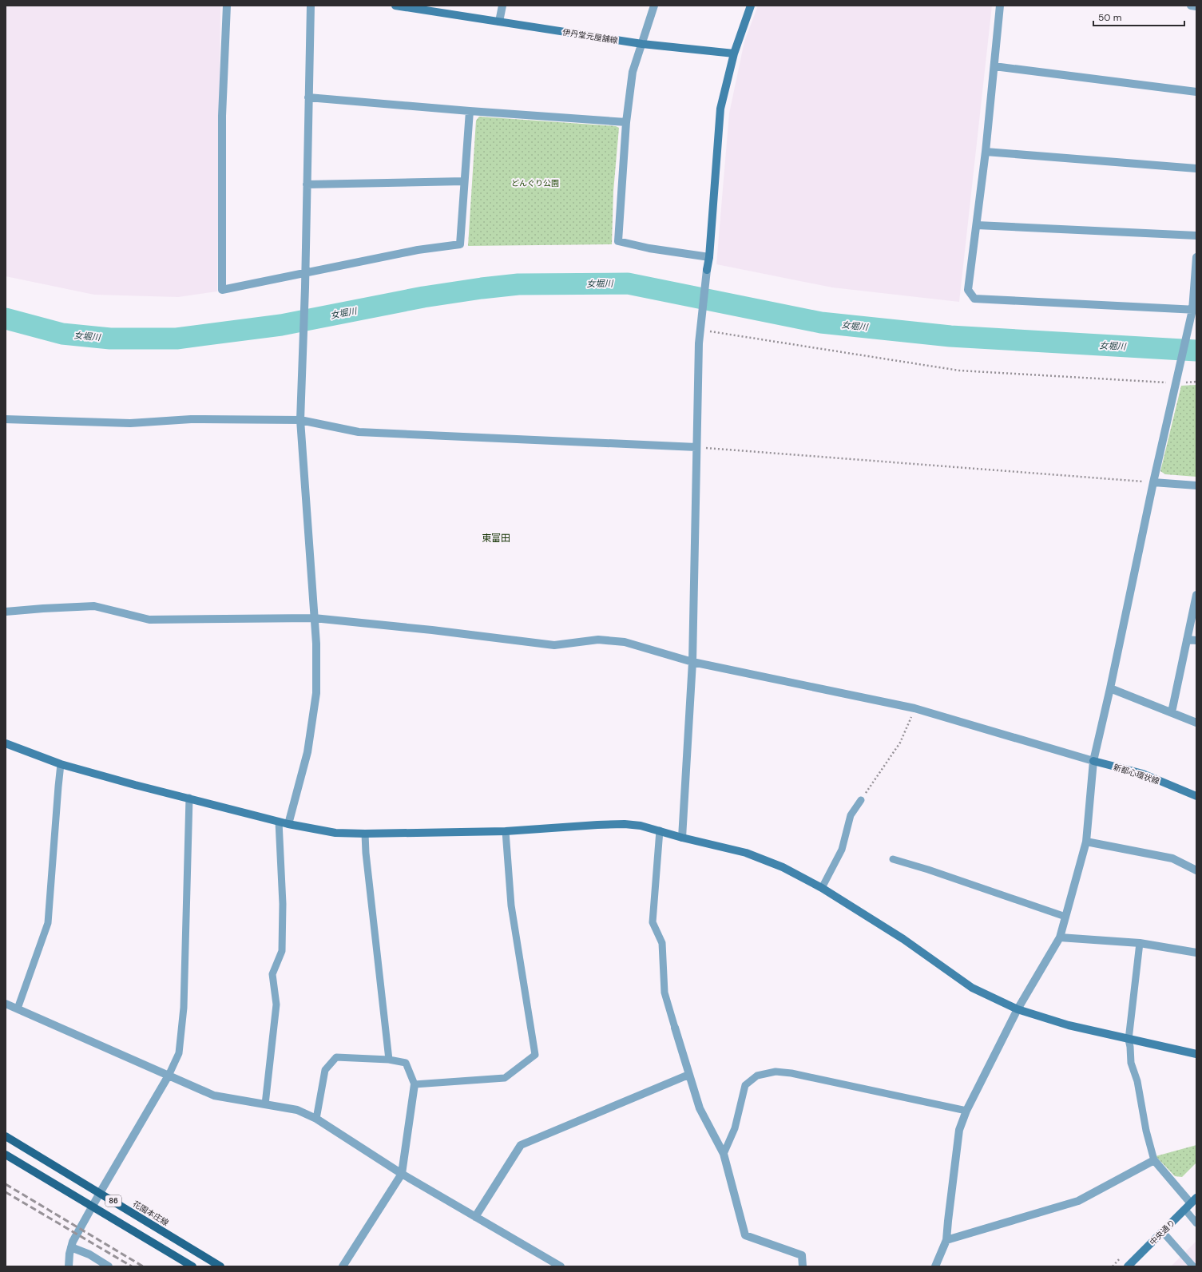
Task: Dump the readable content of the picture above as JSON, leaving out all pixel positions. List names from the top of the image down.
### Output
{
  "streets": {
    "main road": ["86", "花園本庄線"],
    "street": ["伊丹堂元屋舗線", "新都心環状線", "中央通り"]
  },
  "districts": ["東富田"],
  "water": ["女堀川"],
  "parks": ["どんぐり公園"],
  "scale_bar": "50 m"
}
